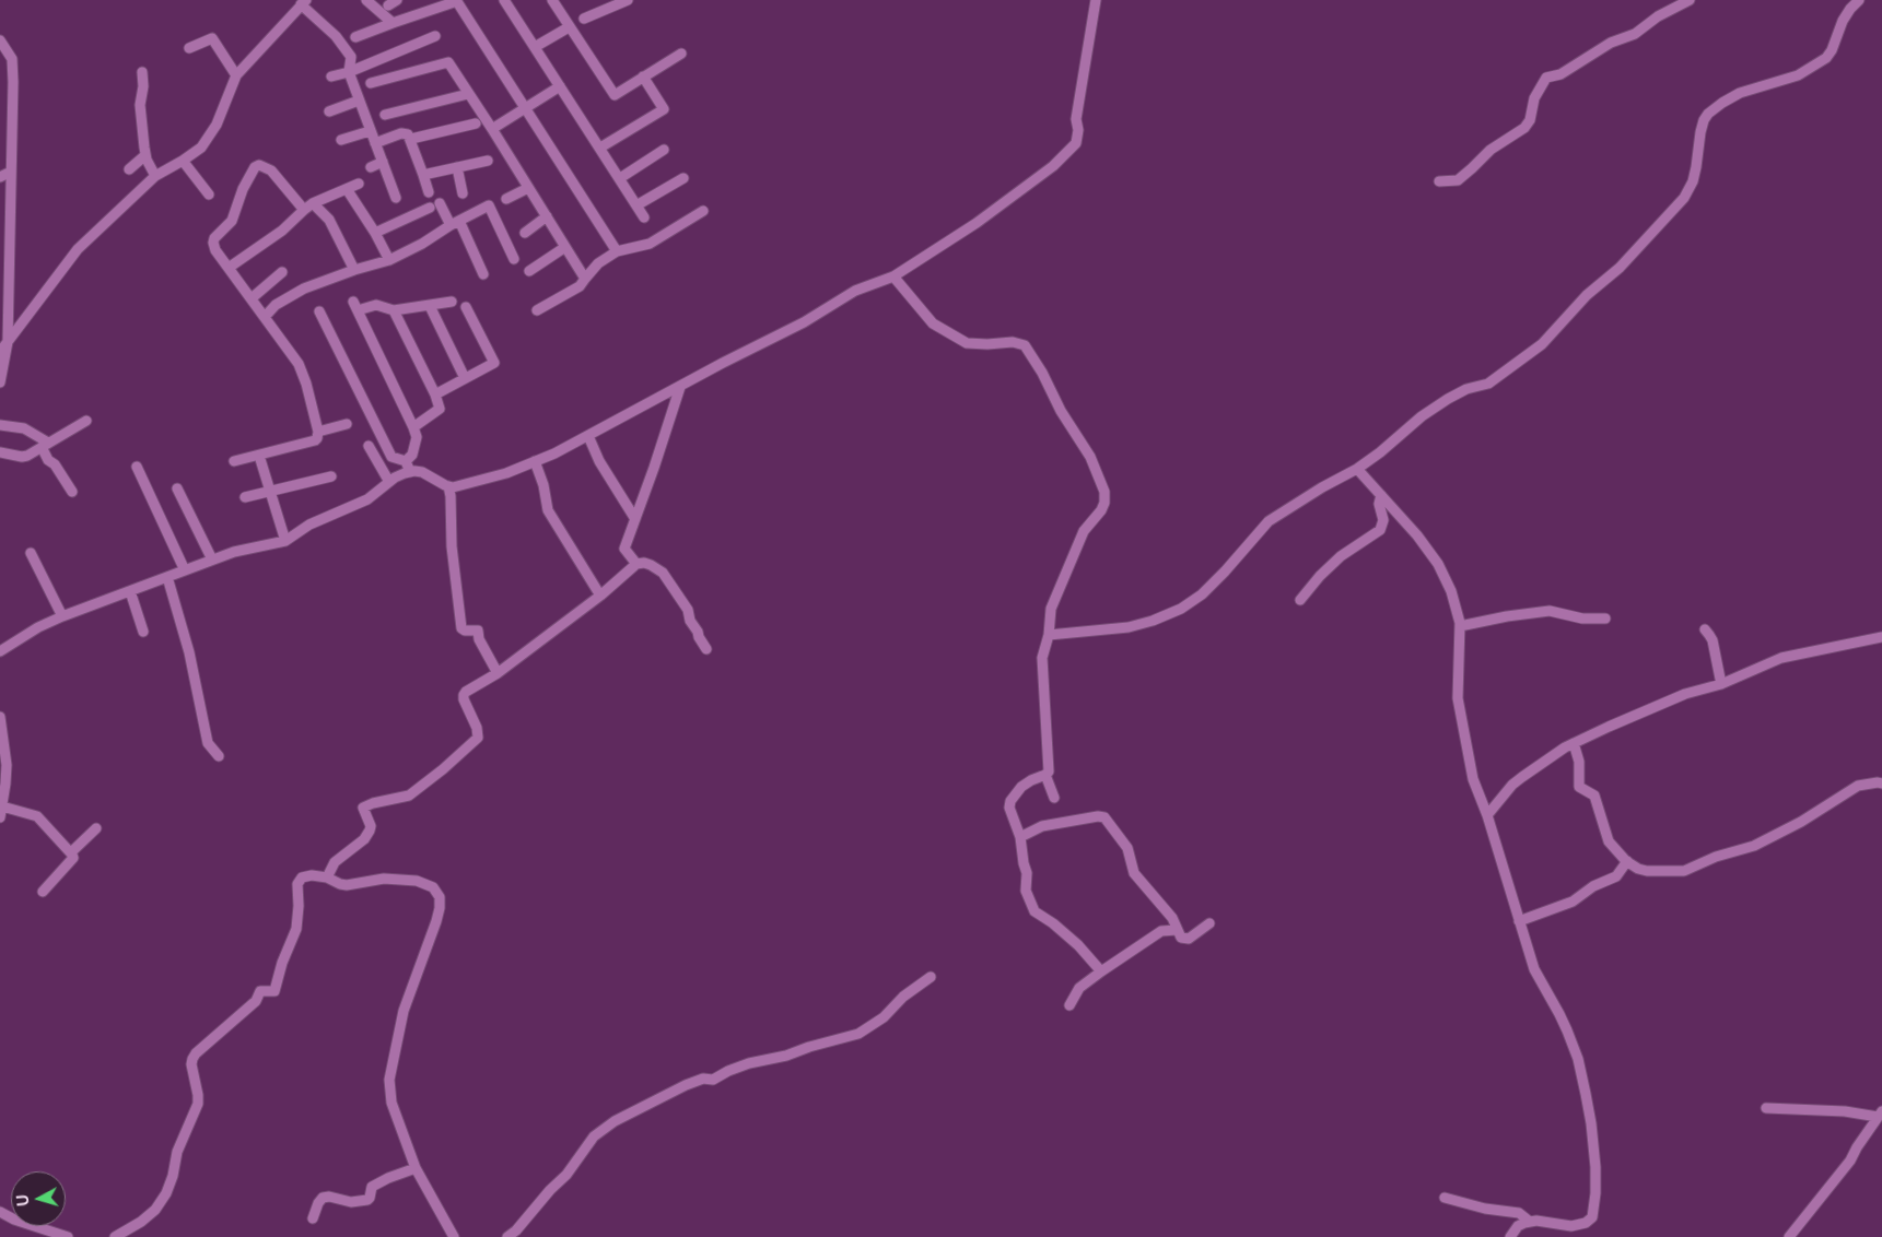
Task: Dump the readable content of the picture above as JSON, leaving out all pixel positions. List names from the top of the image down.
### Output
{
  "north": "left"
}
